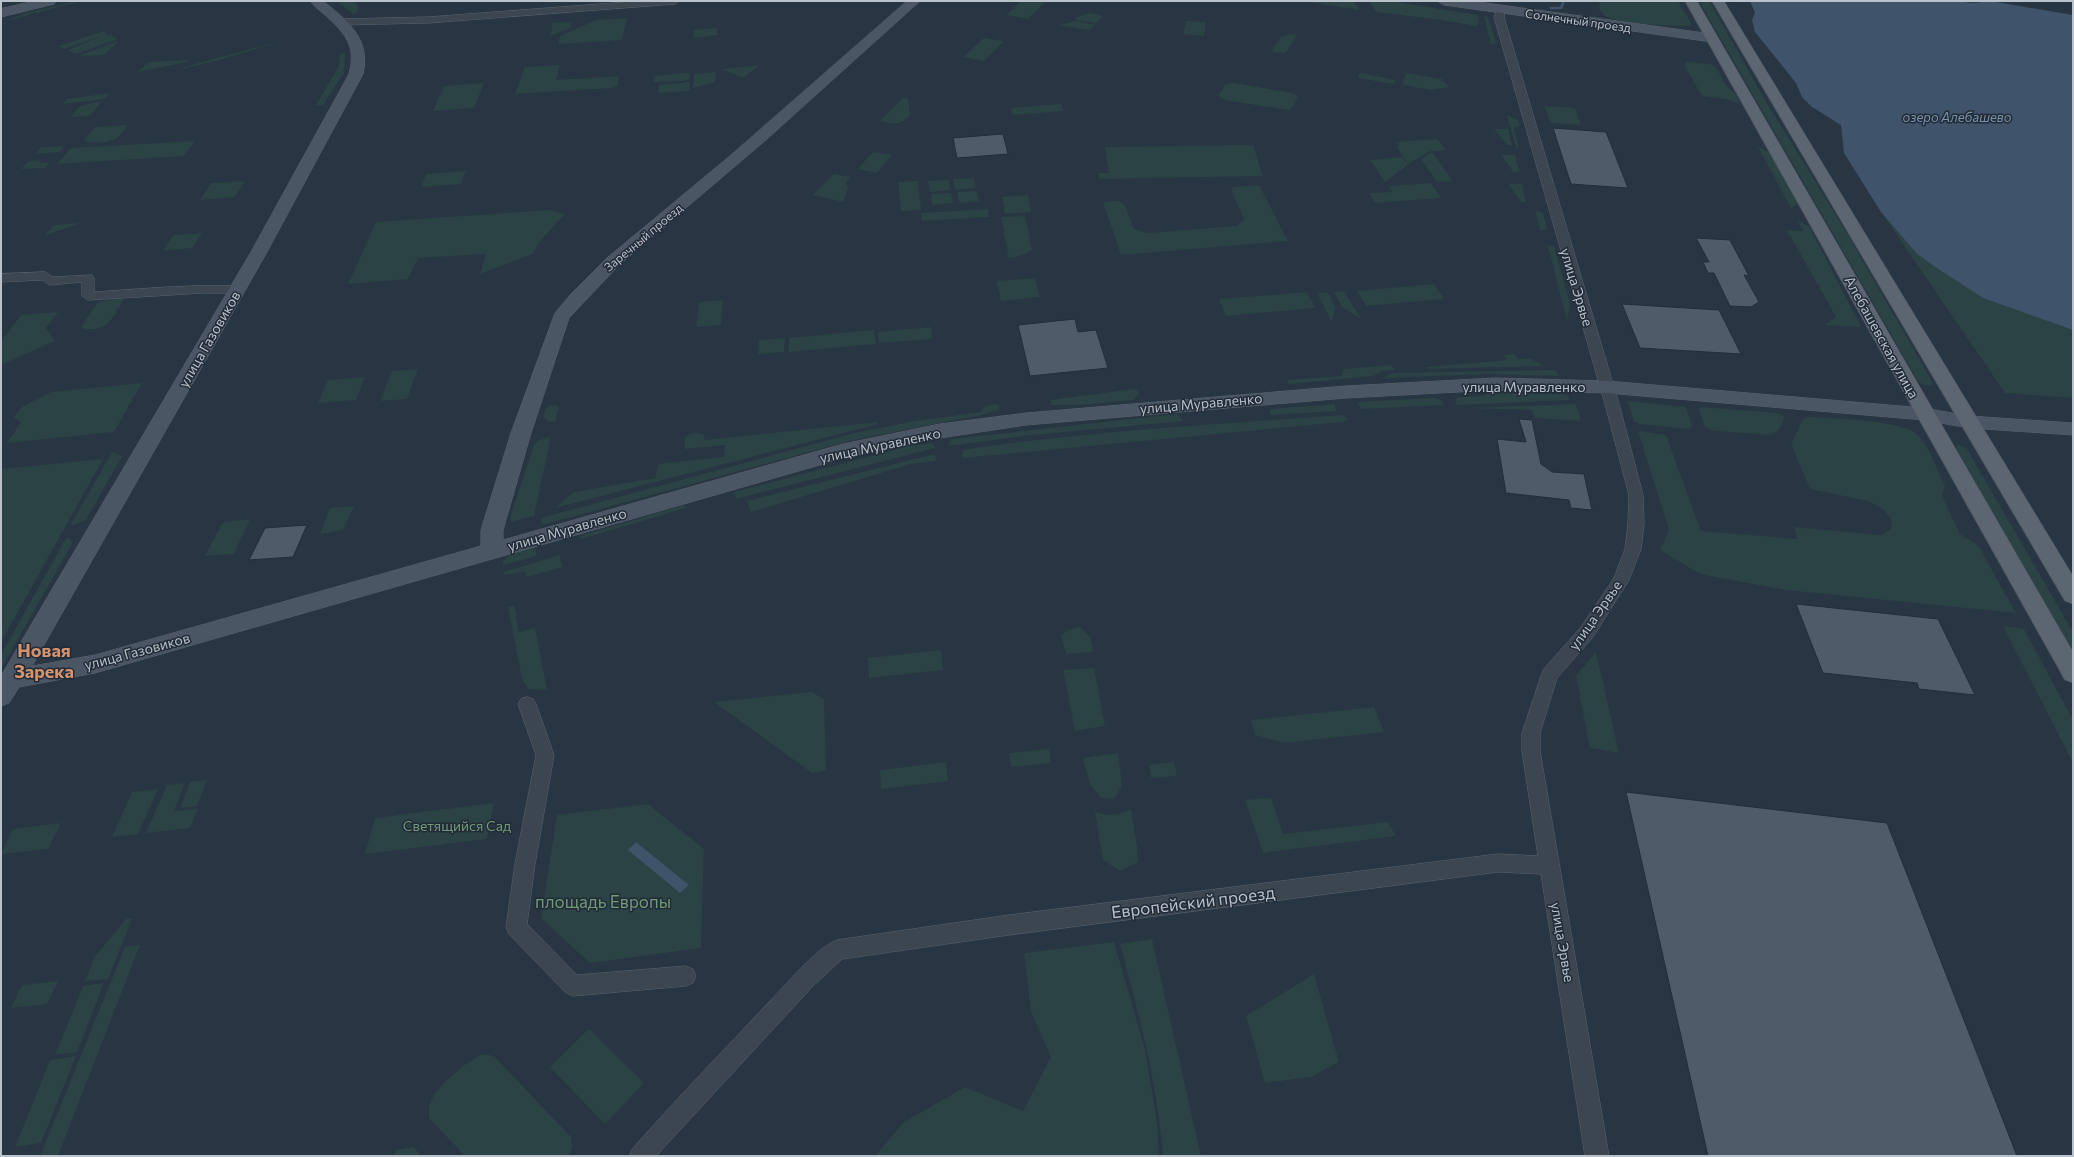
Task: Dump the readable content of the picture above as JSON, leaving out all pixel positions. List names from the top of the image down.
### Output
{
  "streets": {
    "main road": [
      "Солнечный проезд",
      "Заречный проезд",
      "Алебашевская улица",
      "улица Газовиков",
      "улица Муравленко"
    ],
    "street": ["улица Эрвье", "Европейский проезд"]
  },
  "crossings": [
    ["Солнечный проезд", "улица Эрвье"],
    ["Солнечный проезд", "Алебашевская улица"],
    ["Заречный проезд", "улица Газовиков"],
    ["Заречный проезд", "улица Муравленко"],
    ["улица Эрвье", "улица Муравленко"],
    ["улица Эрвье", "Европейский проезд"],
    ["Алебашевская улица", "улица Муравленко"],
    ["улица Газовиков", "улица Муравленко"]
  ],
  "districts": ["Новая Зарека"],
  "water": ["озеро Алебашево"],
  "parks": ["Светящийся Сад", "площадь Европы"]
}
